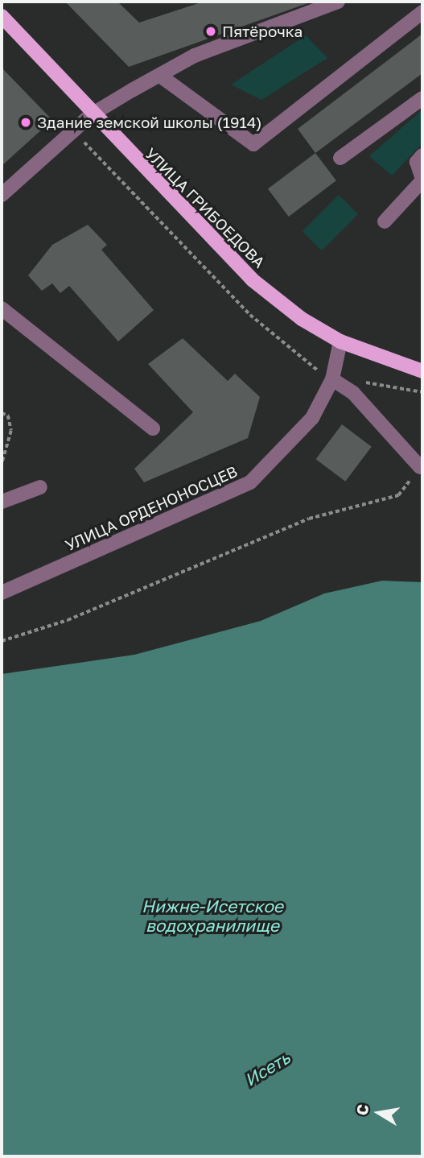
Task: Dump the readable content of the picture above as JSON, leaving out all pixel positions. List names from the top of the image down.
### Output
{
  "streets": {
    "main road": ["УЛИЦА ГРИБОЕДОВА"],
    "street": ["УЛИЦА ОРДЕНОНОСЦЕВ"]
  },
  "crossings": [
    ["УЛИЦА ГРИБОЕДОВА", "УЛИЦА ОРДЕНОНОСЦЕВ"]
  ],
  "water": ["Нижне-Исетское водохранилище", "Исеть"],
  "places": ["Пятёрочка", "Здание земской школы (1914)"],
  "north": "left"
}
